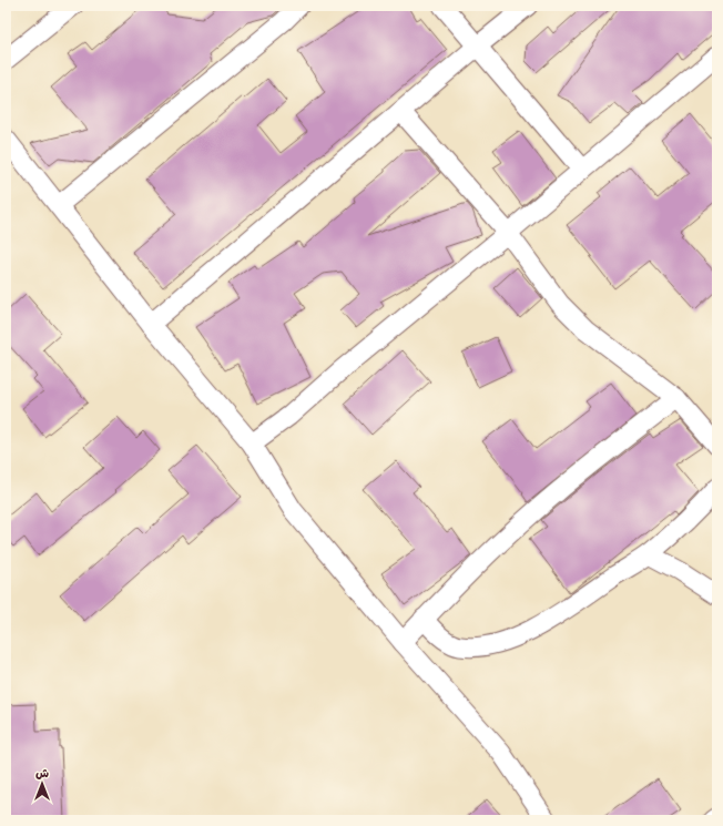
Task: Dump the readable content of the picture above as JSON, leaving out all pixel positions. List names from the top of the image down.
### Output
{
  "north": "top"
}
